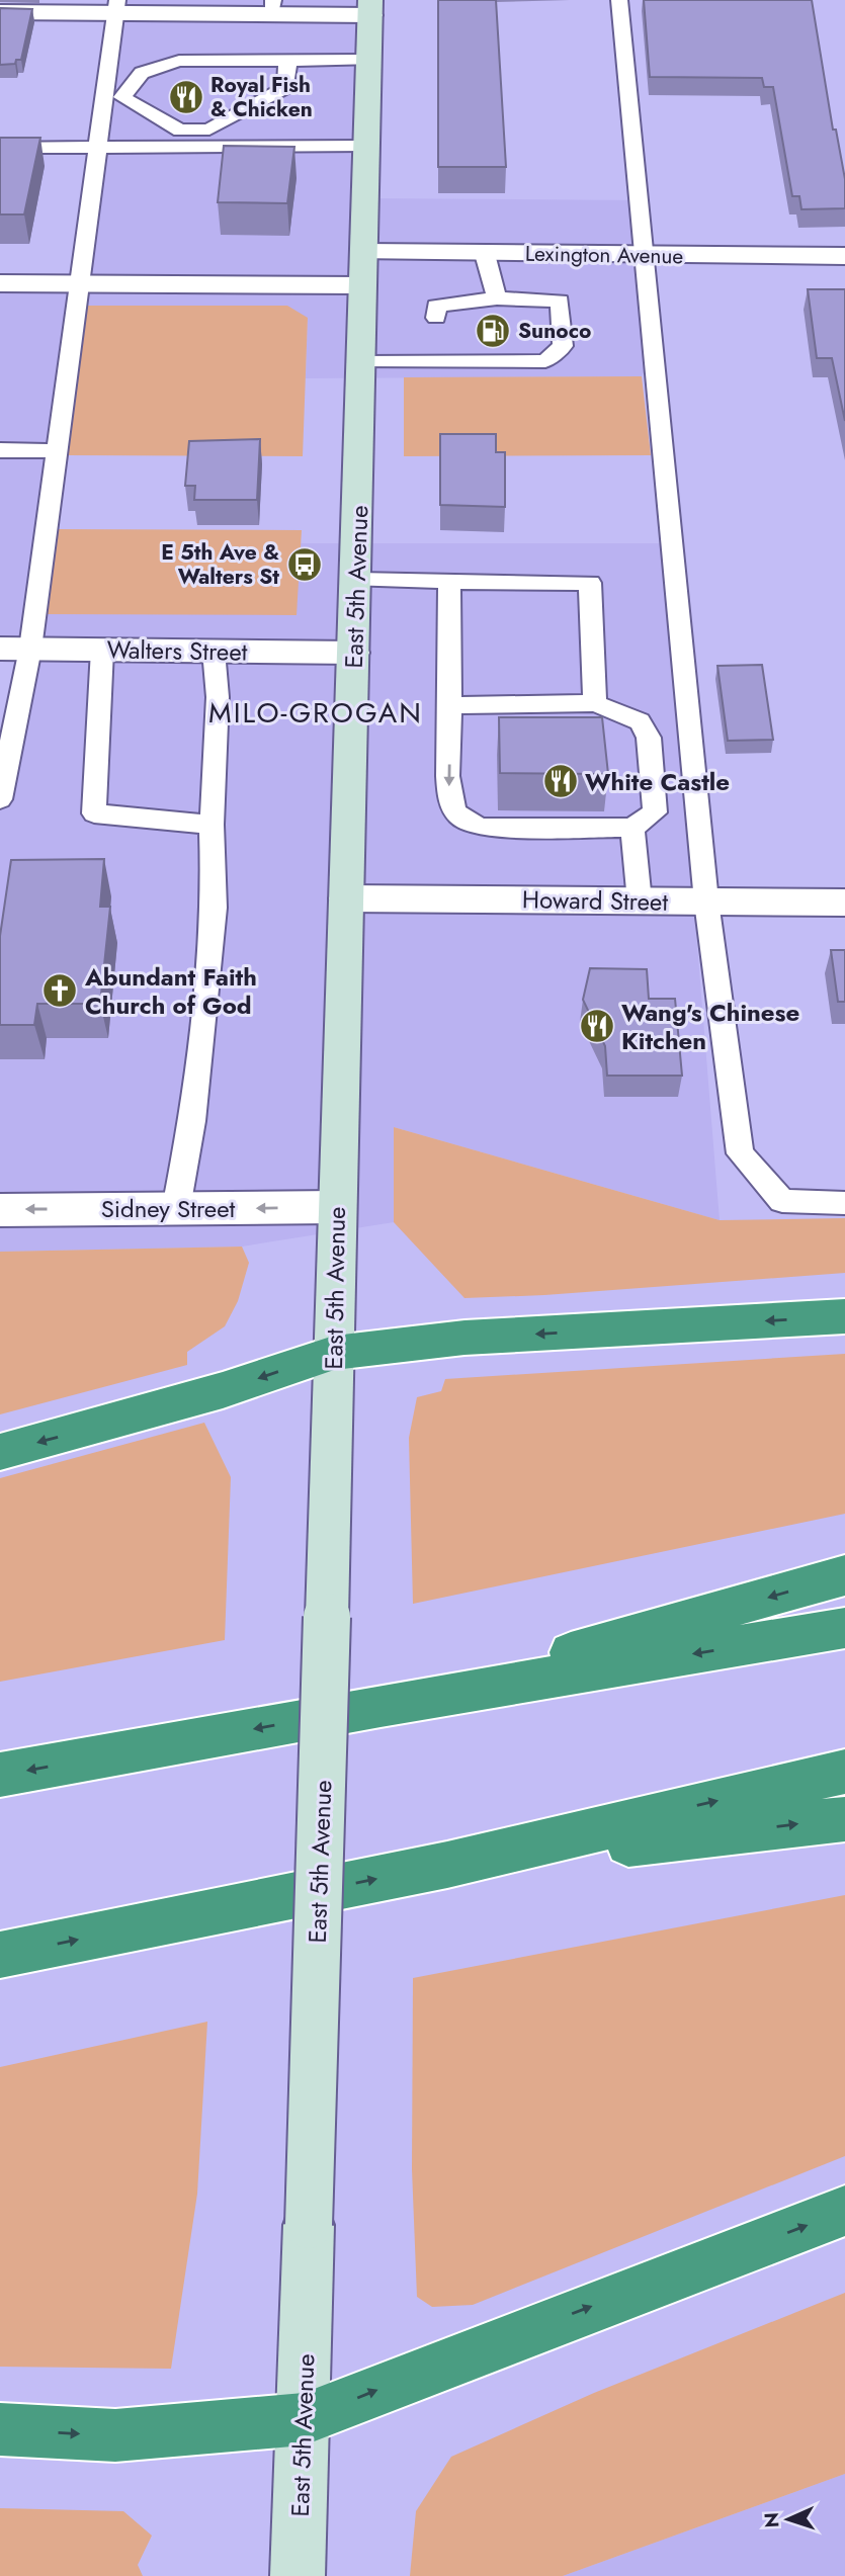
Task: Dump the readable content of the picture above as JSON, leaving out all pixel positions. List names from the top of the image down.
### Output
{
  "streets": {
    "main road": ["East 5th Avenue"],
    "street": [
      "Lexington Avenue",
      "Walters Street",
      "Howard Street",
      "Sidney Street"
    ]
  },
  "crossings": [
    ["Lexington Avenue", "East 5th Avenue"],
    ["East 5th Avenue", "Walters Street"],
    ["East 5th Avenue", "Howard Street"],
    ["East 5th Avenue", "Sidney Street"]
  ],
  "one_way": ["Sidney Street"],
  "districts": ["MILO-GROGAN"],
  "places": {
    "restaurant": ["Royal Fish & Chicken", "White Castle", "Wang's Chinese Kitchen"],
    "fuel station": ["Sunoco"],
    "bus stop": ["E 5th Ave & Walters St"],
    "church": ["Abundant Faith Church of God"]
  },
  "north": "left"
}
